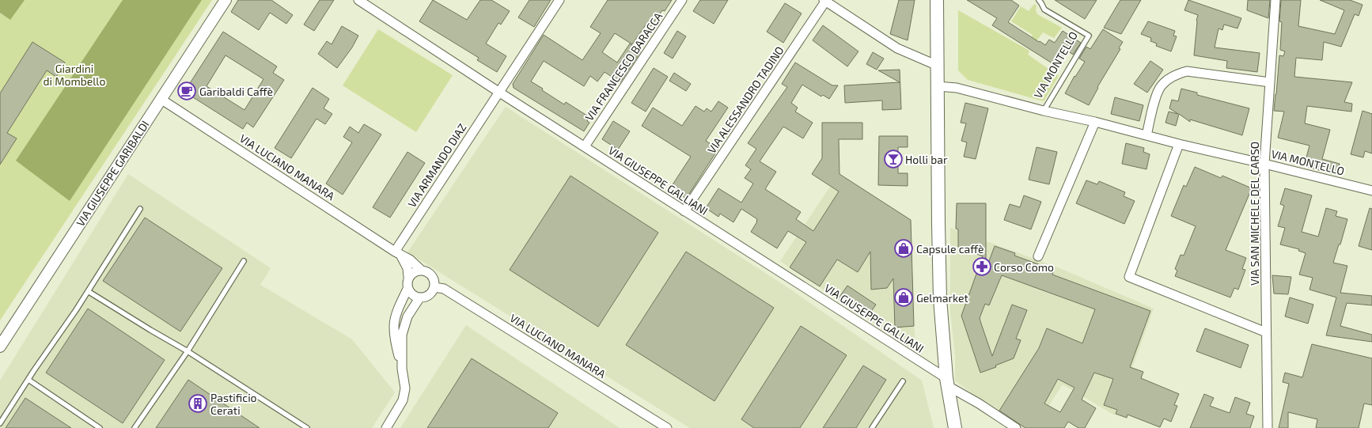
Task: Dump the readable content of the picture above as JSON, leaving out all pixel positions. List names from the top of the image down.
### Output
{
  "streets": {
    "street": [
      "VIA MONTELLO",
      "VIA FRANCESCO BARACCA",
      "VIA ALESSANDRO TADINO",
      "VIA ARMANDO DIAZ",
      "VIA LUCIANO MANARA",
      "VIA GIUSEPPE GARIBALDI",
      "VIA GIUSEPPE GALLIANI",
      "VIA SAN MICHELE DEL CARSO"
    ]
  },
  "crossings": [
    ["VIA MONTELLO", "VIA SAN MICHELE DEL CARSO"],
    ["VIA FRANCESCO BARACCA", "VIA GIUSEPPE GALLIANI"],
    ["VIA ALESSANDRO TADINO", "VIA GIUSEPPE GALLIANI"],
    ["VIA ARMANDO DIAZ", "VIA LUCIANO MANARA"],
    ["VIA ARMANDO DIAZ", "VIA GIUSEPPE GALLIANI"],
    ["VIA LUCIANO MANARA", "VIA GIUSEPPE GARIBALDI"]
  ],
  "parks": ["Giardini di Mombello"],
  "places": {
    "cafe": ["Garibaldi Caffè"],
    "bar": ["Holli bar"],
    "shop": ["Capsule caffè", "Gelmarket"],
    "pharmacy": ["Corso Como"],
    "building": ["Pastificio Cerati"]
  }
}
